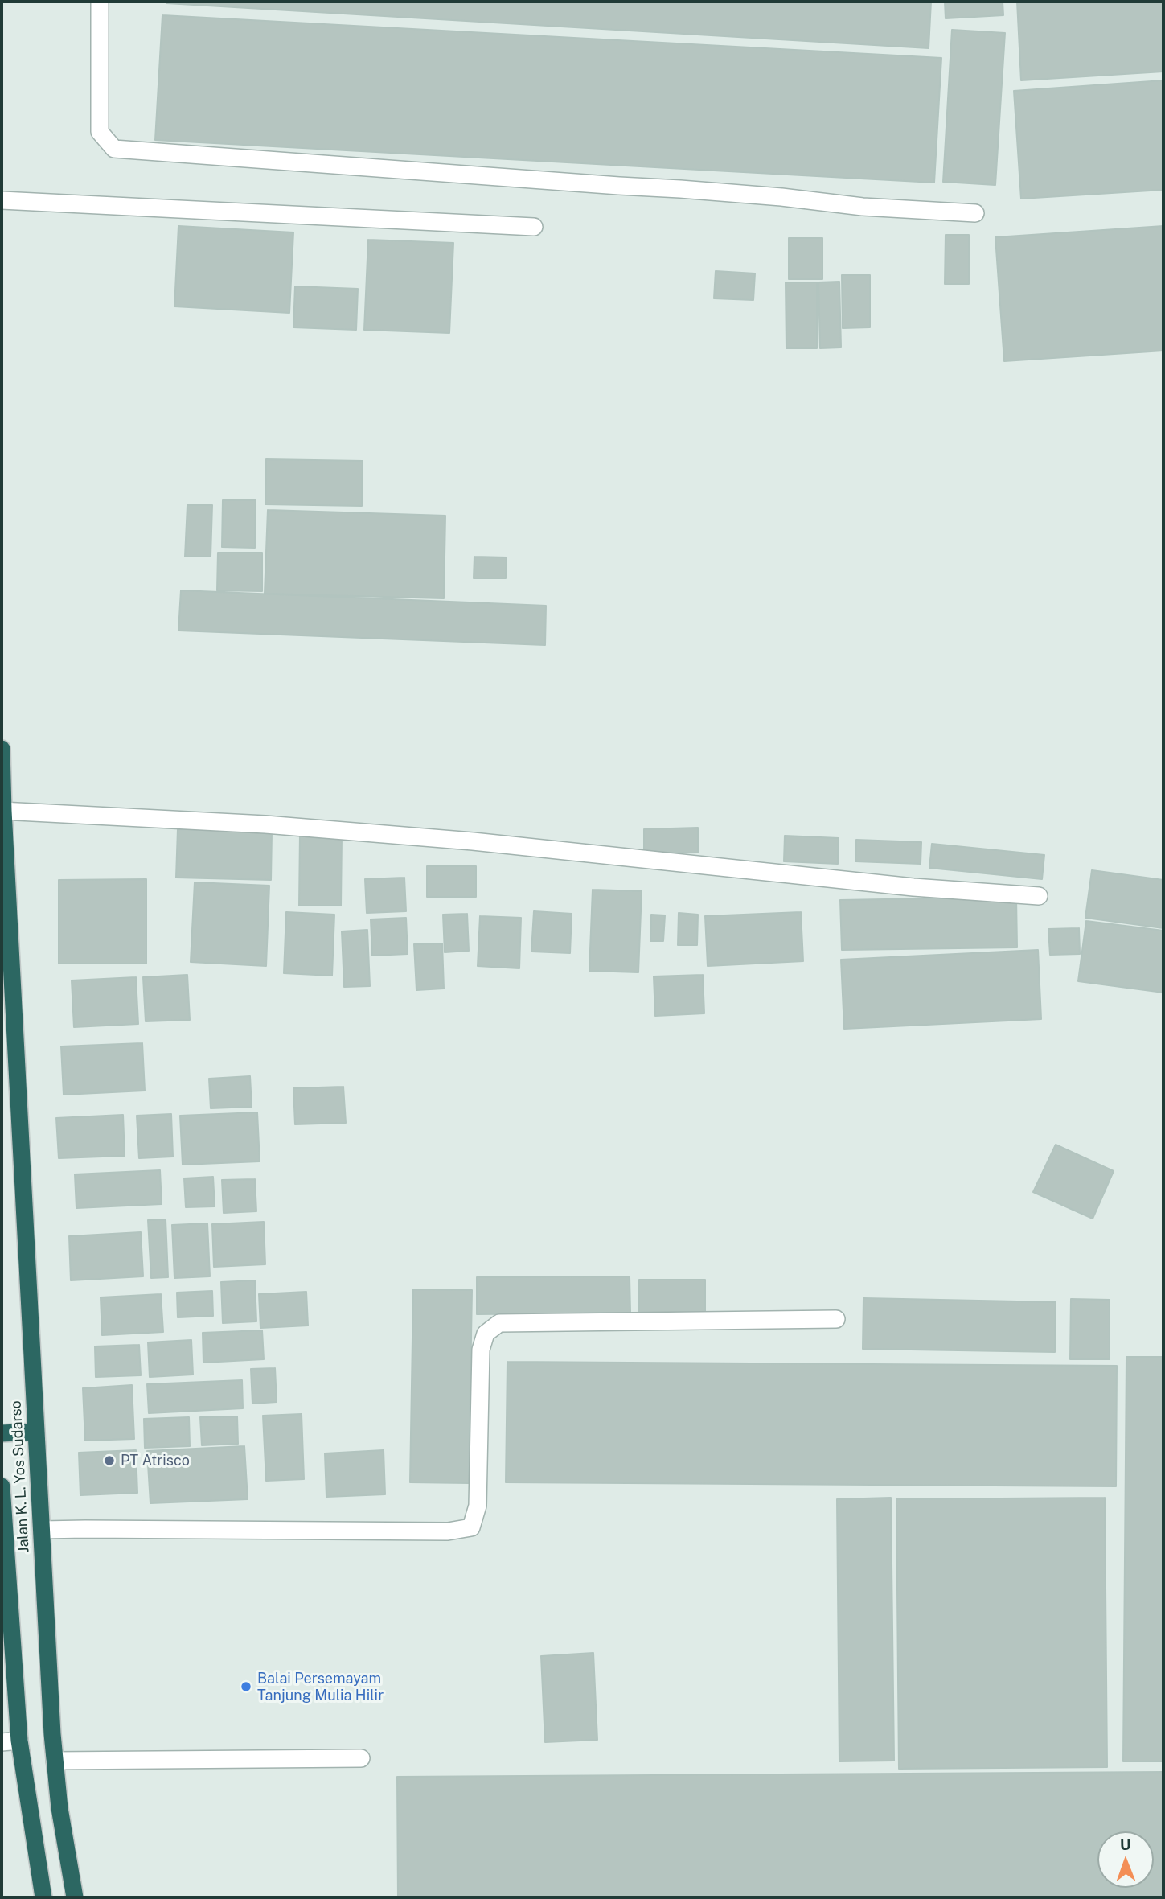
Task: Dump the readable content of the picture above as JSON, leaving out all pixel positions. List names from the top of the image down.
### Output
{
  "streets": {
    "highway": ["Jalan K. L. Yos Sudarso"]
  },
  "places": ["PT Atrisco", "Balai Persemayam Tanjung Mulia Hilir"],
  "north": "top"
}
